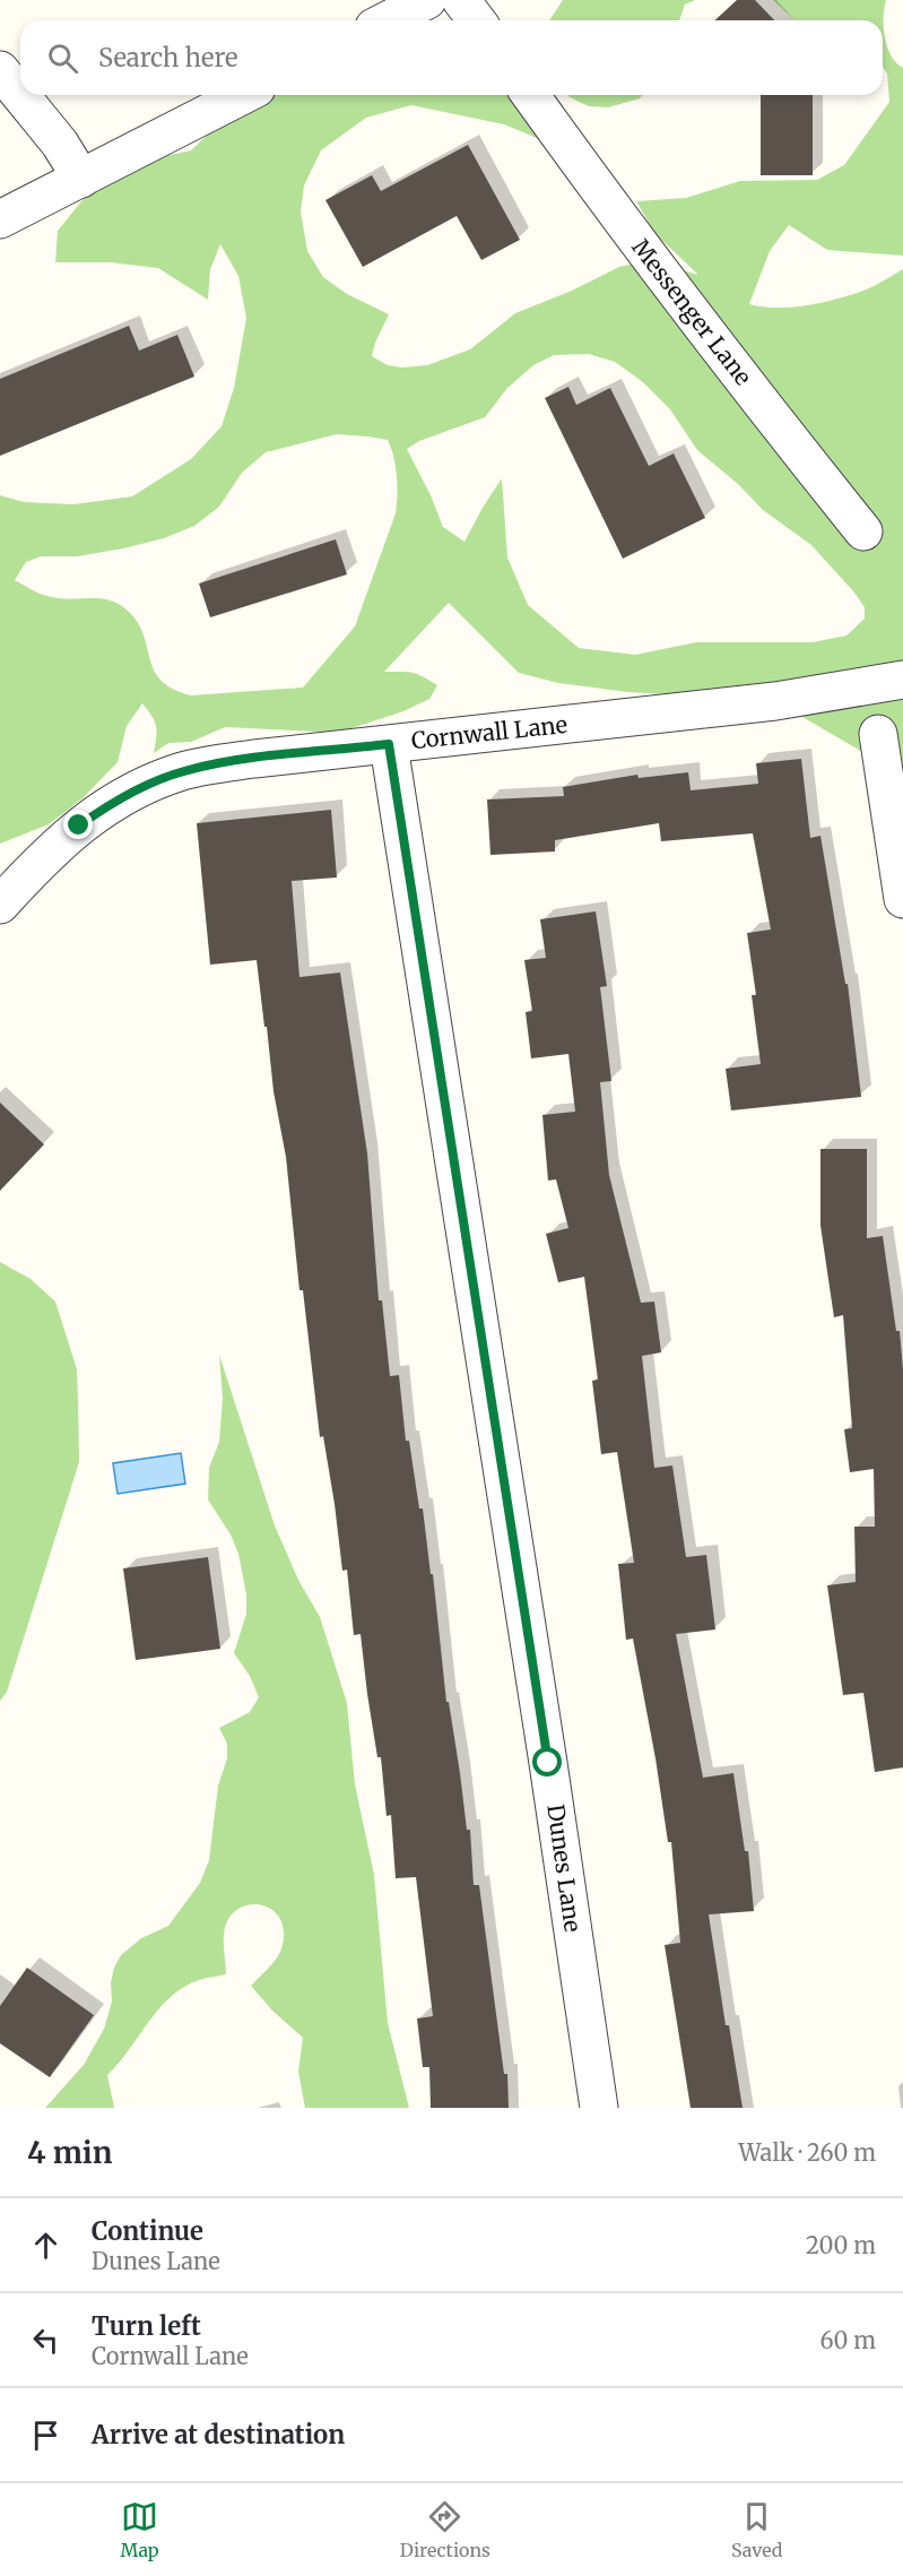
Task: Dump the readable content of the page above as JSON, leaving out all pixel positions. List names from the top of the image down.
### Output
{
  "streets": {
    "street": ["Messenger Lane", "Cornwall Lane", "Dunes Lane"]
  },
  "crossings": [
    ["Cornwall Lane", "Dunes Lane"]
  ],
  "page": {
    "search": "Search here",
    "heading": ["4 min", "Walk · 260 m"],
    "list": [
      ["Continue", "Dunes Lane", "200 m"],
      ["Turn left", "Cornwall Lane", "60 m"],
      "Arrive at destination"
    ],
    "nav": ["Map", "Directions", "Saved"]
  }
}
